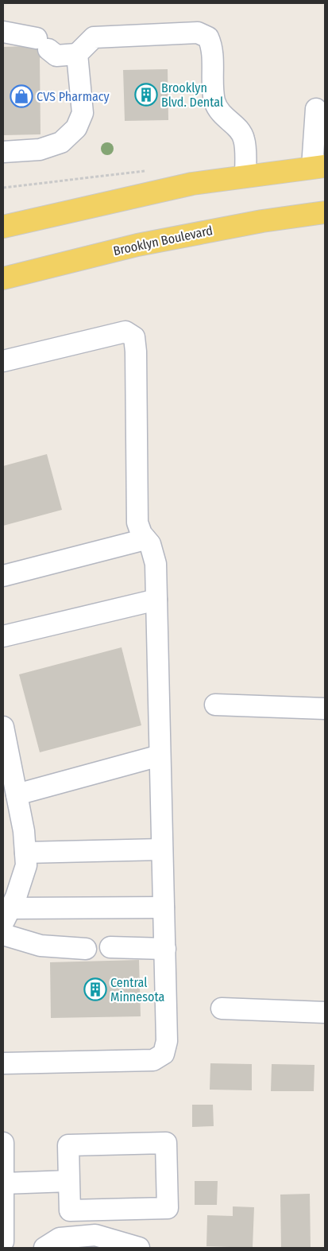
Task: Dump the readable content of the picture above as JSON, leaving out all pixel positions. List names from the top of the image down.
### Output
{
  "streets": {
    "main road": ["Brooklyn Boulevard"]
  },
  "places": {
    "building": ["Brooklyn Blvd. Dental", "Central Minnesota"],
    "shop": ["CVS Pharmacy"]
  }
}
